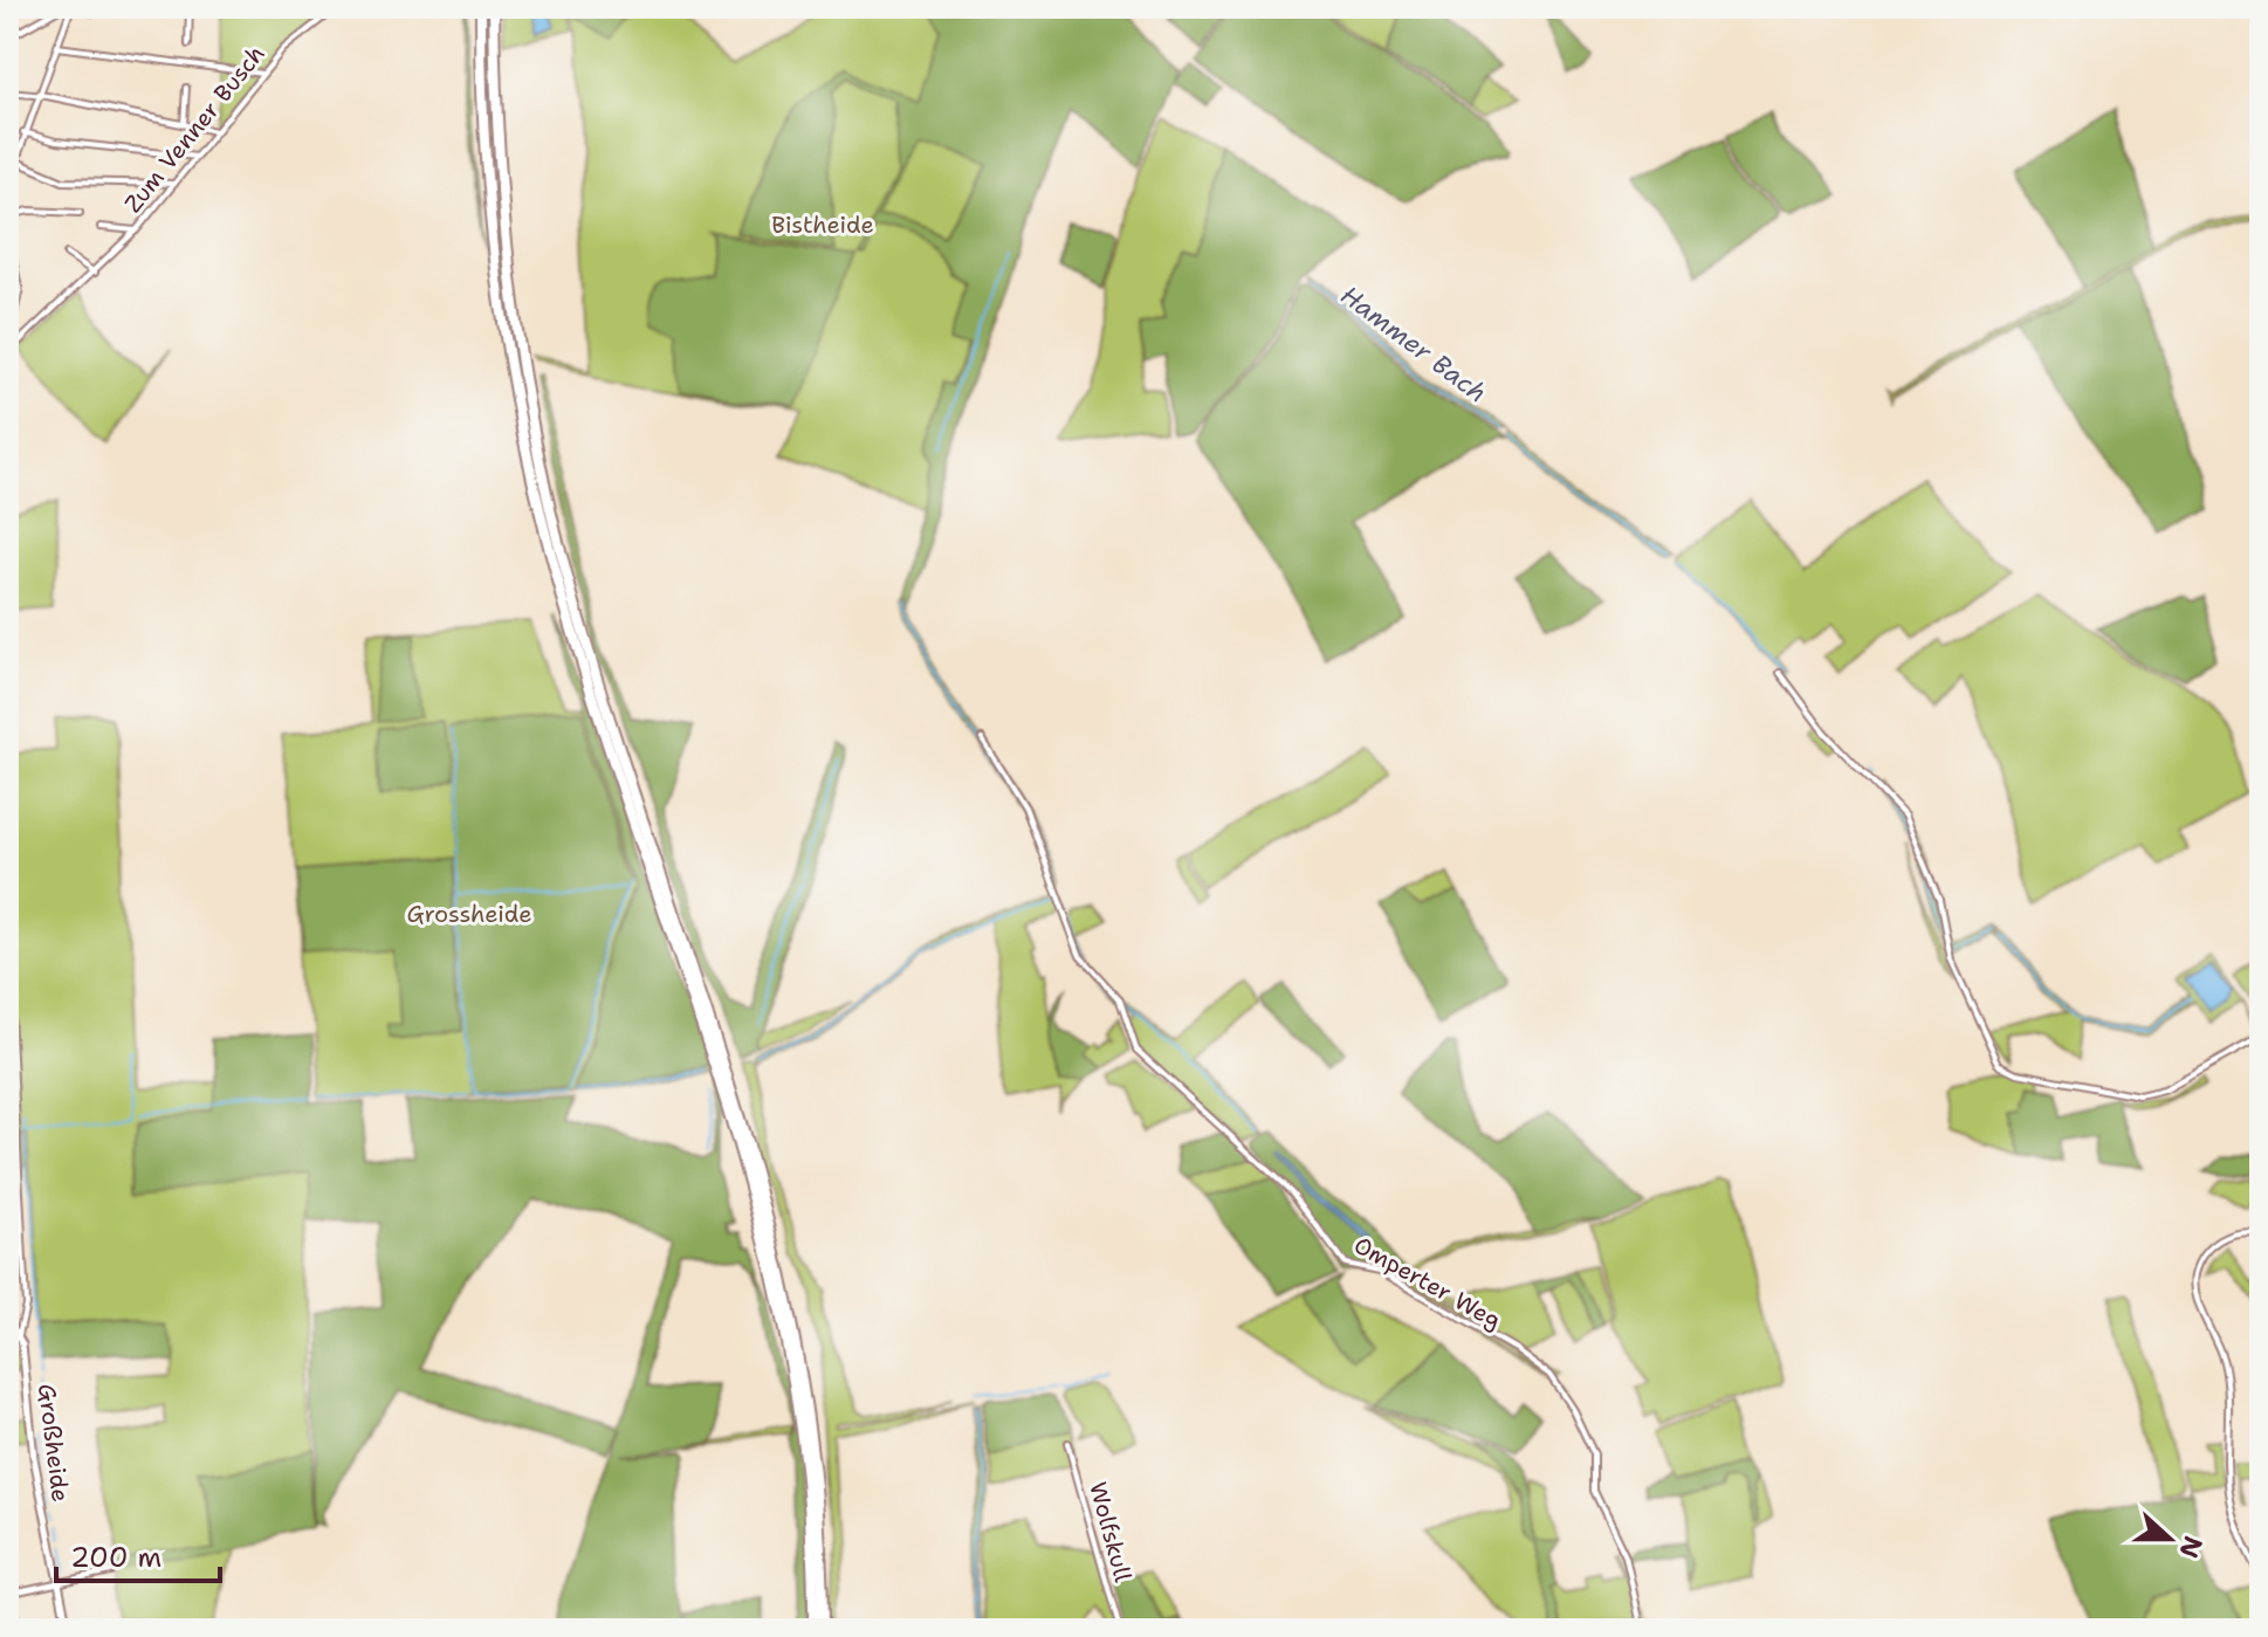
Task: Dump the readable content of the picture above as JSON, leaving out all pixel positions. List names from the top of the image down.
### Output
{
  "streets": {
    "street": [
      "Zum Venner Busch",
      "Omperter Weg",
      "Großheide",
      "Wolfskull"
    ]
  },
  "water": ["Hammer Bach"],
  "parks": ["Bistheide", "Grossheide"],
  "scale_bar": "200 m",
  "north": "right"
}
